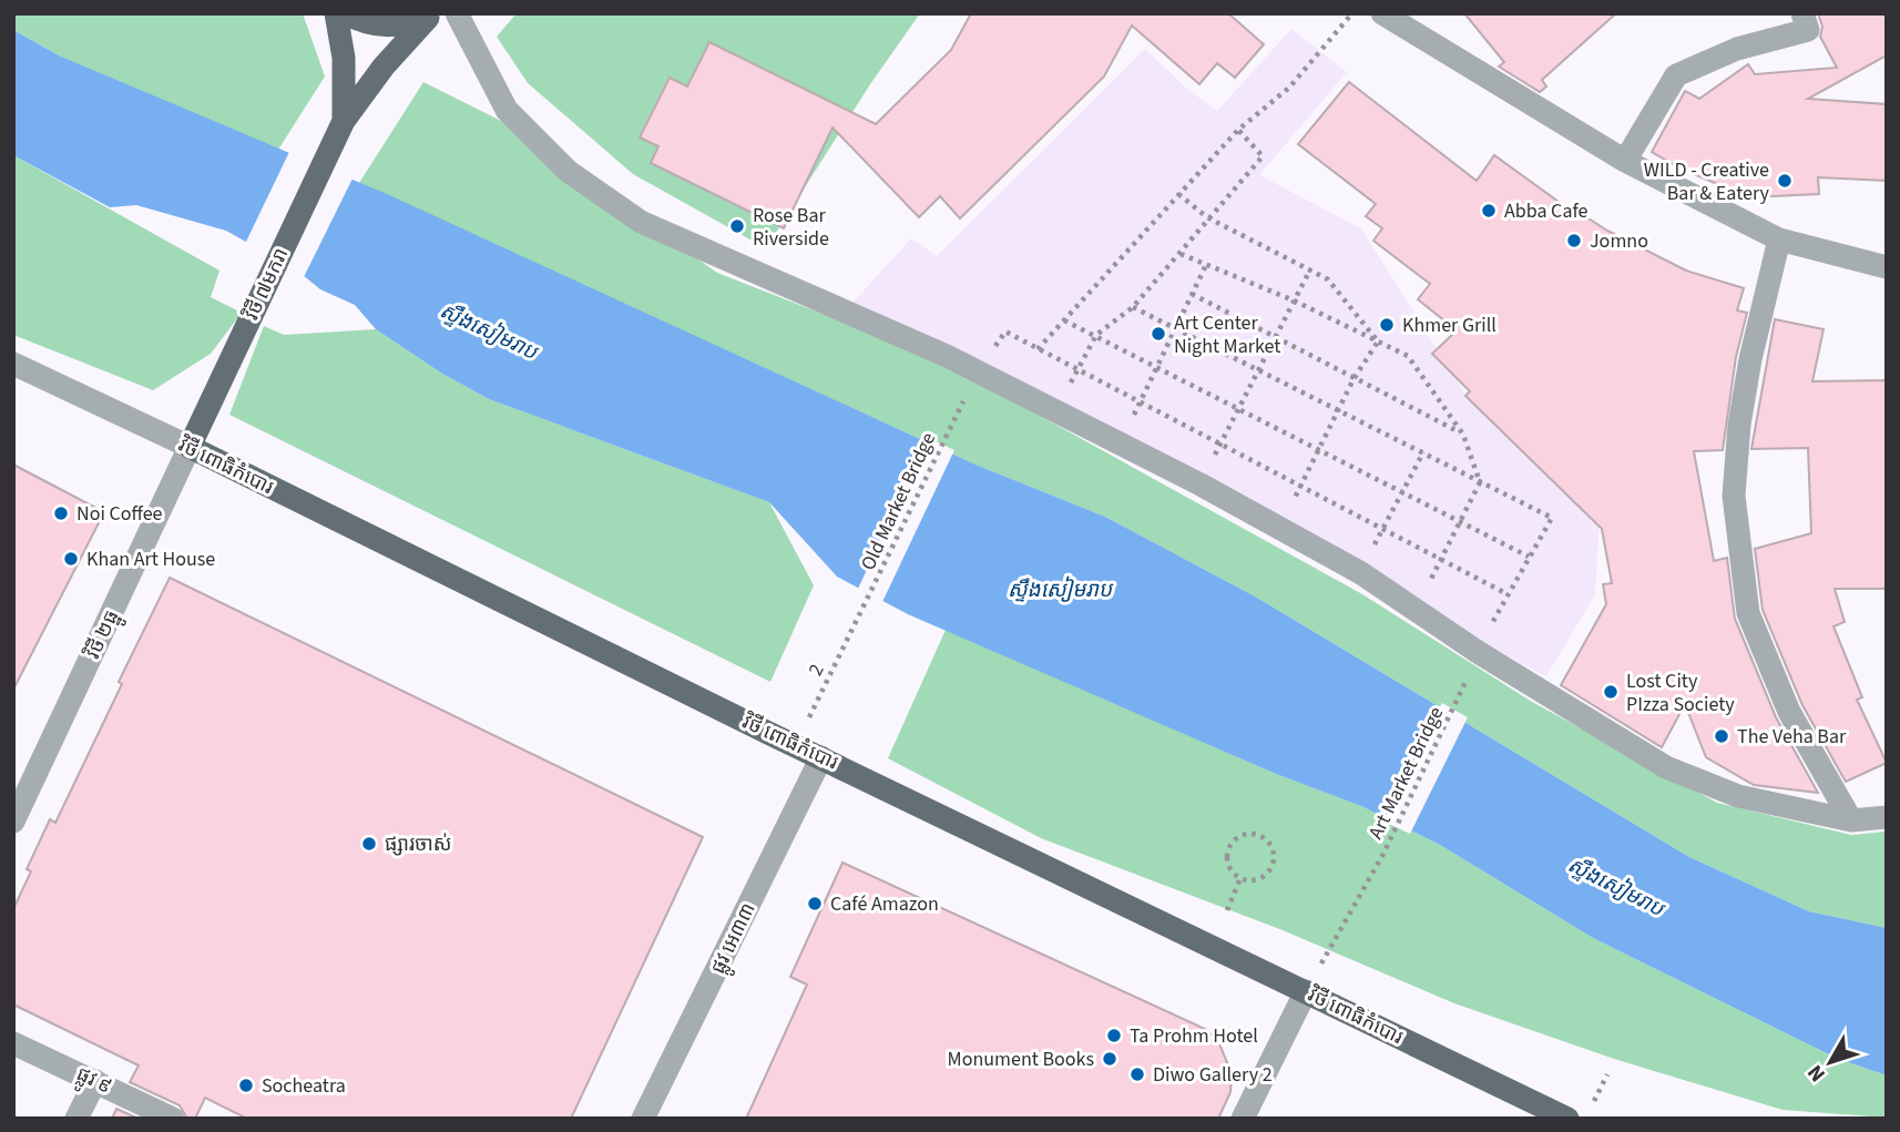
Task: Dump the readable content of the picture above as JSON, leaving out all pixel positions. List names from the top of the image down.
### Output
{
  "streets": {
    "main road": ["វិថី ៧មករា", "វិថី ពោធិកំបោរ"],
    "street": ["វិថី ២ធ្នូ", "ផ្លូវ អេ៣៣", "ផ្លូវ ៩"],
    "path": ["Old Market Bridge", "2", "Art Market Bridge"]
  },
  "crossings": [
    ["វិថី ៧មករា", "វិថី ពោធិកំបោរ"],
    ["វិថី ៧មករា", "វិថី ២ធ្នូ"],
    ["វិថី ពោធិកំបោរ", "វិថី ២ធ្នូ"],
    ["វិថី ពោធិកំបោរ", "2"],
    ["វិថី ពោធិកំបោរ", "Art Market Bridge"],
    ["វិថី ពោធិកំបោរ", "ផ្លូវ អេ៣៣"],
    ["Old Market Bridge", "2"]
  ],
  "water": ["ស្ទឹងសៀមរាប"],
  "places": [
    "WILD - Creative Bar & Eatery",
    "Abba Cafe",
    "Rose Bar Riverside",
    "Jomno",
    "Khmer Grill",
    "Art Center Night Market",
    "Noi Coffee",
    "Khan Art House",
    "Lost City PIzza Society",
    "The Veha Bar",
    "ផ្សារចាស់",
    "Café Amazon",
    "Ta Prohm Hotel",
    "Monument Books",
    "Diwo Gallery 2",
    "Socheatra"
  ],
  "north": "bottom left"
}
